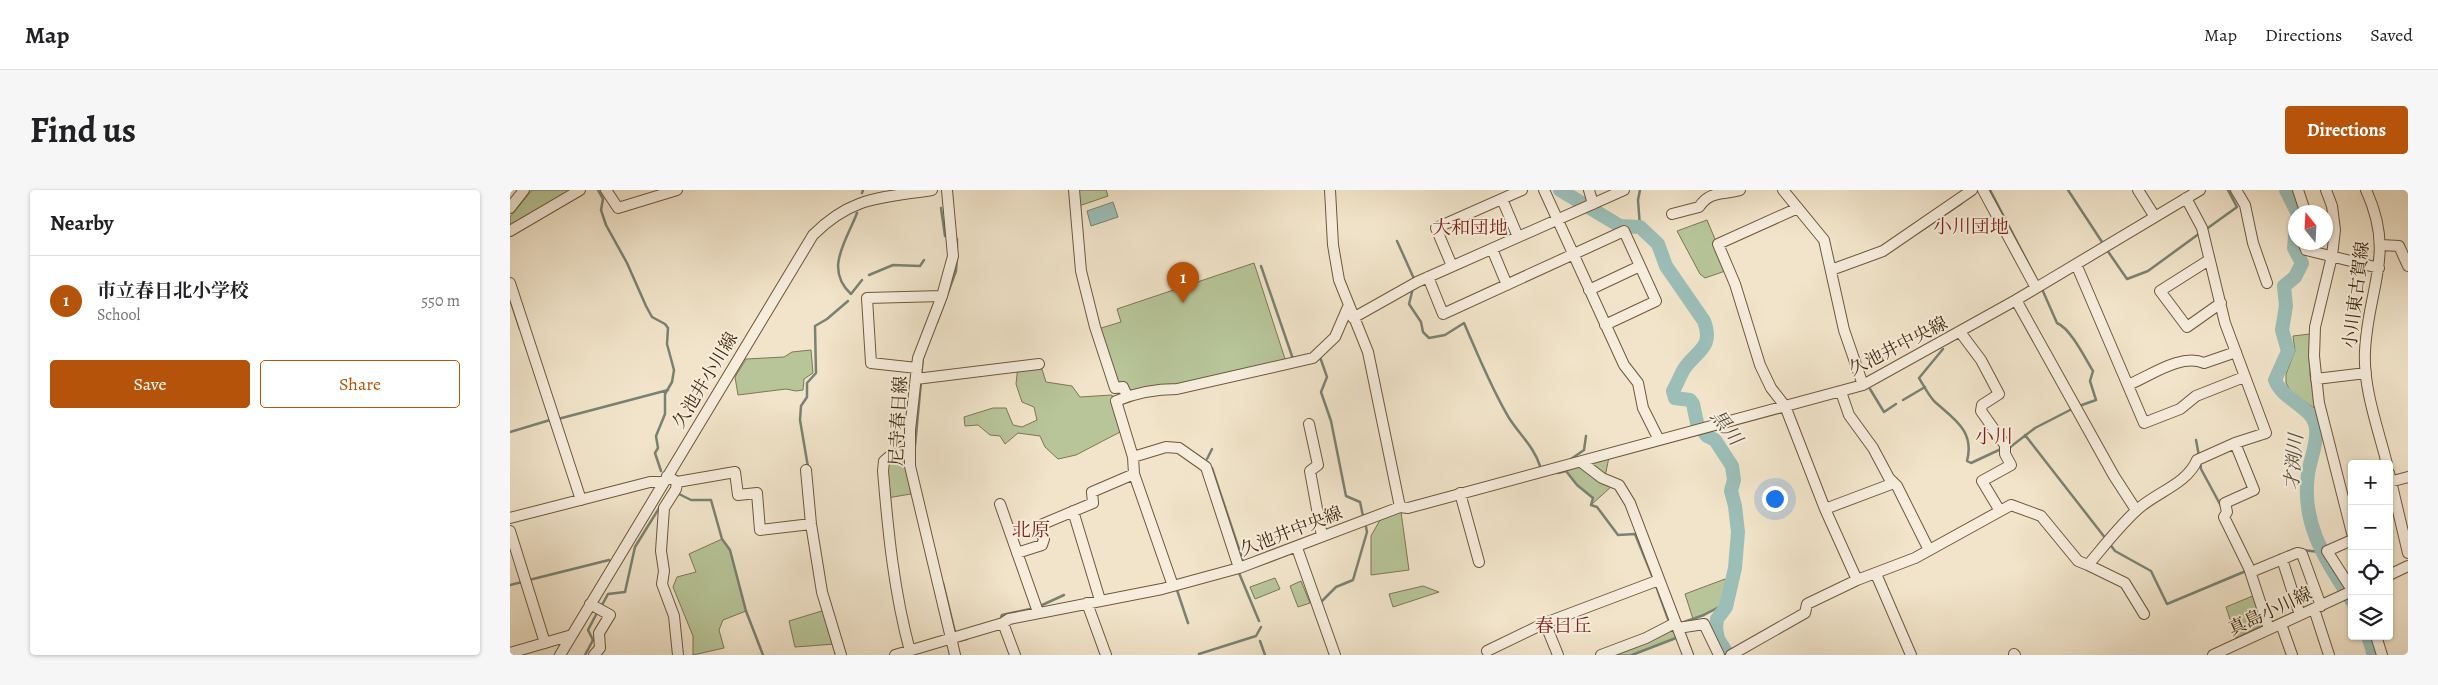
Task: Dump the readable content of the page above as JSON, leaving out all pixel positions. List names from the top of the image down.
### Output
{
  "streets": {
    "street": [
      "小川東古賀線",
      "久池井中央線",
      "久池井小川線",
      "尼寺春日線",
      "真島小川線"
    ]
  },
  "crossings": [
    ["久池井中央線", "尼寺春日線"]
  ],
  "districts": [
    "小川団地",
    "大和団地",
    "小川",
    "北原",
    "春日丘"
  ],
  "water": ["黒川", "才渕川"],
  "north": "top",
  "page": {
    "header": "Map",
    "nav": ["Map", "Directions", "Saved"],
    "title": "Find us",
    "buttons": [
      "Directions",
      ["Save", "Share"]
    ],
    "heading": "Nearby",
    "list": [
      {
        "mark": "1",
        "name": "市立春日北小学校",
        "note": "School",
        "value": "550 m"
      }
    ],
    "pins": "1",
    "map_buttons": ["+", "−"]
  }
}
